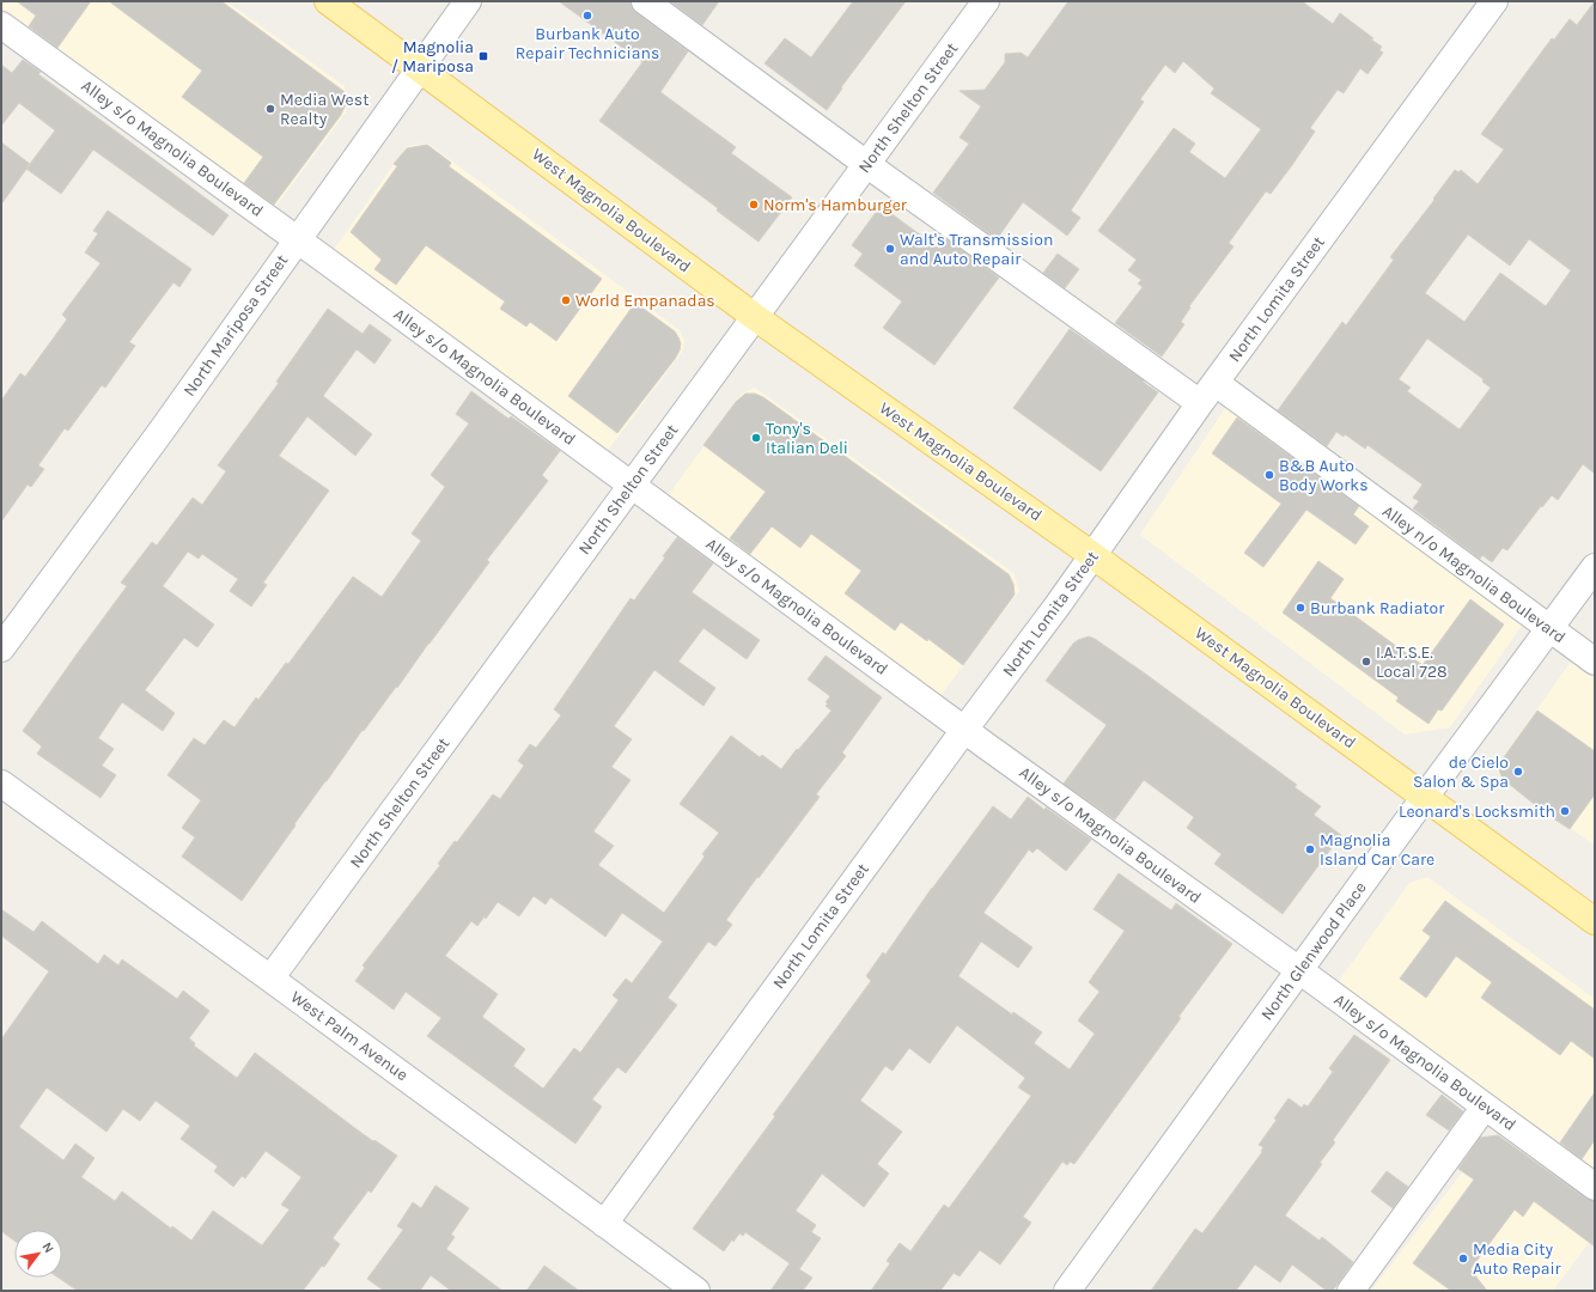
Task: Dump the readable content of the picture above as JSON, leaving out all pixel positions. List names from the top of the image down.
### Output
{
  "streets": {
    "main road": ["West Magnolia Boulevard"],
    "street": [
      "North Shelton Street",
      "Alley s/o Magnolia Boulevard",
      "North Lomita Street",
      "North Mariposa Street",
      "Alley n/o Magnolia Boulevard",
      "North Glenwood Place",
      "West Palm Avenue"
    ]
  },
  "crossings": [
    ["North Shelton Street", "Alley s/o Magnolia Boulevard"],
    ["North Shelton Street", "West Magnolia Boulevard"],
    ["North Shelton Street", "West Palm Avenue"],
    ["Alley s/o Magnolia Boulevard", "North Lomita Street"],
    ["Alley s/o Magnolia Boulevard", "North Mariposa Street"],
    ["Alley s/o Magnolia Boulevard", "North Glenwood Place"],
    ["West Magnolia Boulevard", "North Lomita Street"],
    ["West Magnolia Boulevard", "North Mariposa Street"],
    ["West Magnolia Boulevard", "North Glenwood Place"],
    ["North Lomita Street", "Alley n/o Magnolia Boulevard"],
    ["North Lomita Street", "West Palm Avenue"],
    ["Alley n/o Magnolia Boulevard", "North Glenwood Place"]
  ],
  "places": {
    "other": [
      "Burbank Auto Repair Technicians",
      "Media West Realty",
      "Norm's Hamburger",
      "Walt's Transmission and Auto Repair",
      "World Empanadas",
      "Tony's Italian Deli",
      "B&B Auto Body Works",
      "Burbank Radiator",
      "I.A.T.S.E. Local 728",
      "de Cielo Salon & Spa",
      "Leonard's Locksmith",
      "Magnolia Island Car Care",
      "Media City Auto Repair"
    ],
    "transit": ["Magnolia / Mariposa"]
  },
  "north": "top right"
}
